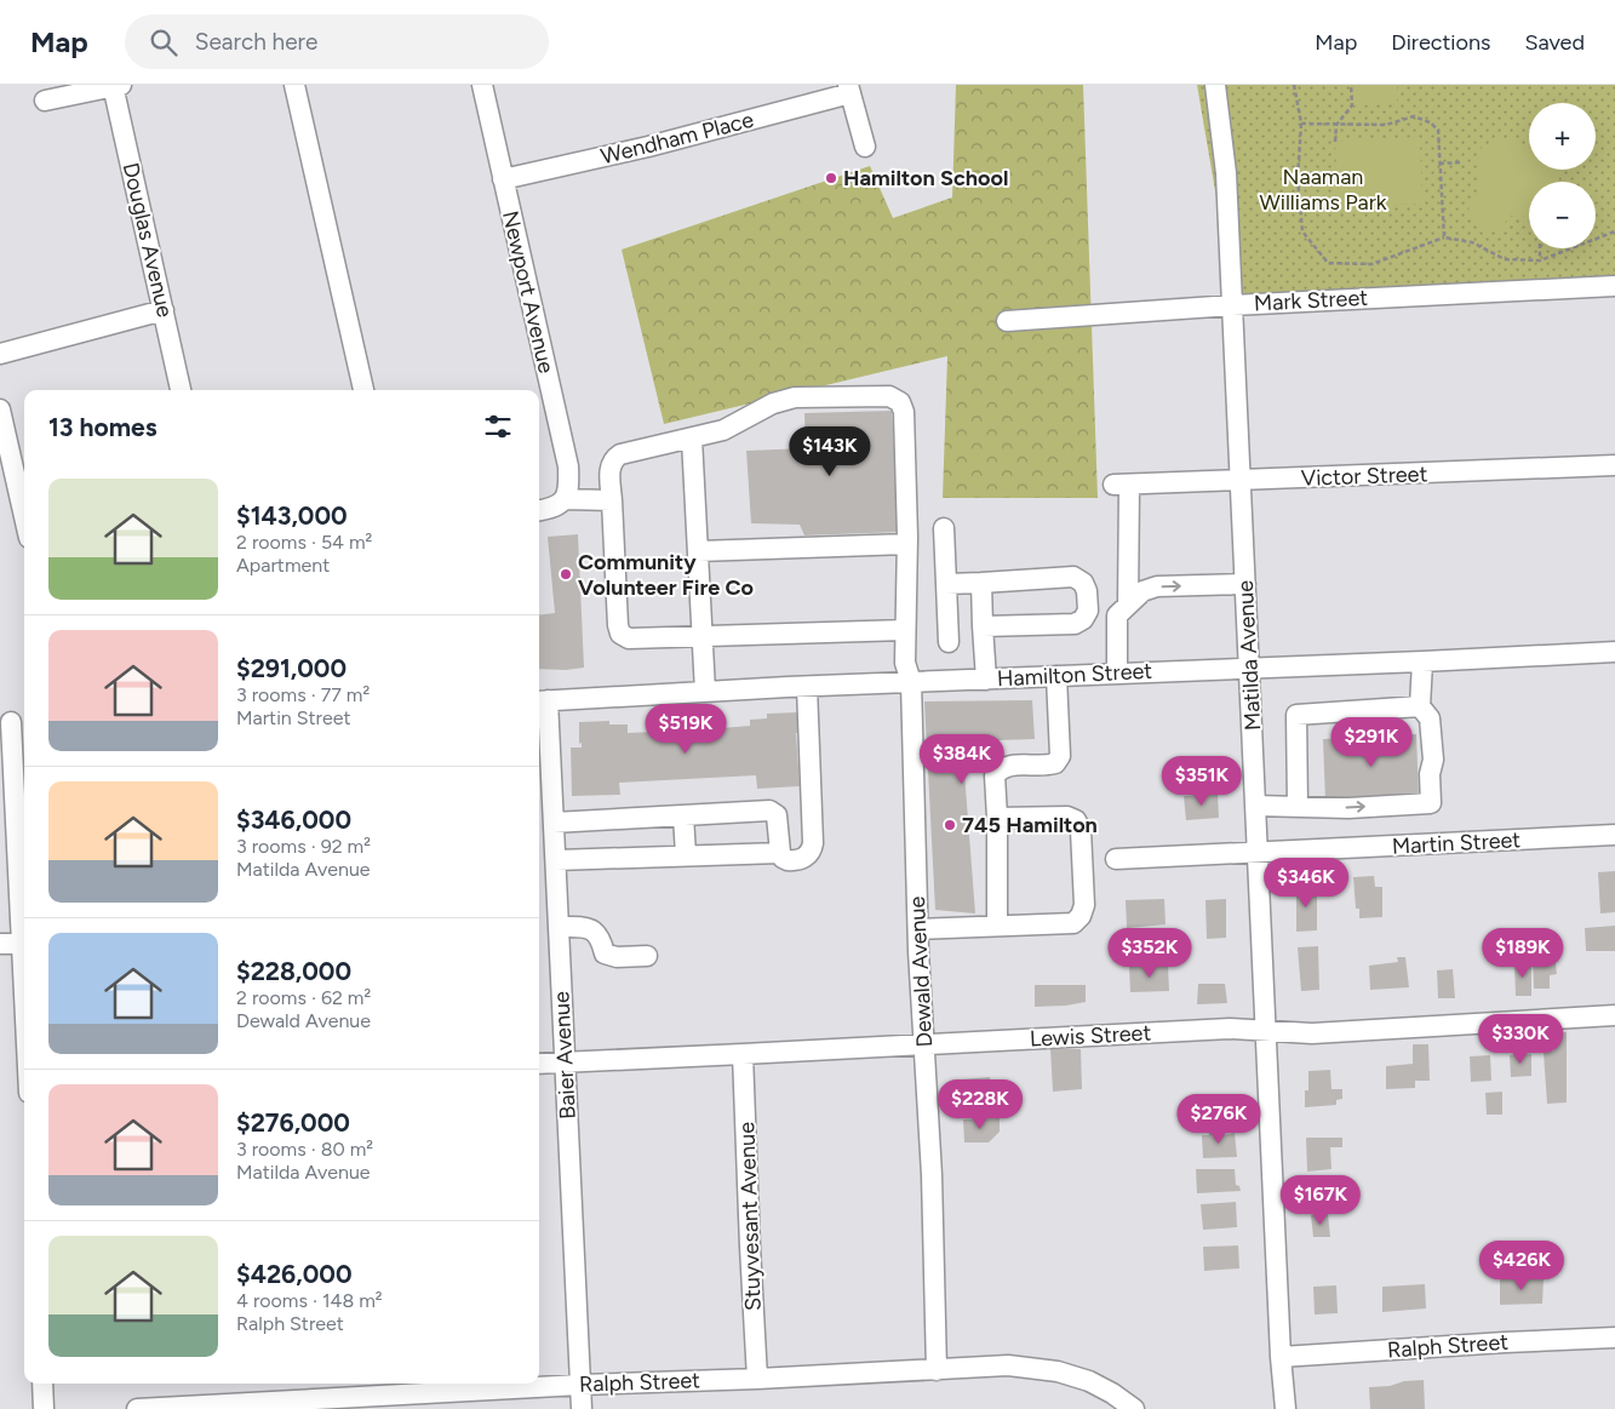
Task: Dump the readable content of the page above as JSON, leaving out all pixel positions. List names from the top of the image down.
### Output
{
  "streets": {
    "street": [
      "Wendham Place",
      "Douglas Avenue",
      "Newport Avenue",
      "Mark Street",
      "Victor Street",
      "Matilda Avenue",
      "Hamilton Street",
      "Martin Street",
      "Dewald Avenue",
      "Lewis Street",
      "Baier Avenue",
      "Stuyvesant Avenue",
      "Ralph Street"
    ]
  },
  "crossings": [
    ["Wendham Place", "Newport Avenue"],
    ["Mark Street", "Matilda Avenue"],
    ["Victor Street", "Matilda Avenue"],
    ["Matilda Avenue", "Hamilton Street"],
    ["Matilda Avenue", "Martin Street"],
    ["Matilda Avenue", "Lewis Street"],
    ["Matilda Avenue", "Ralph Street"],
    ["Hamilton Street", "Dewald Avenue"],
    ["Hamilton Street", "Baier Avenue"],
    ["Dewald Avenue", "Lewis Street"],
    ["Dewald Avenue", "Ralph Street"],
    ["Lewis Street", "Baier Avenue"],
    ["Lewis Street", "Stuyvesant Avenue"],
    ["Baier Avenue", "Ralph Street"],
    ["Stuyvesant Avenue", "Ralph Street"]
  ],
  "parks": ["Naaman Williams Park"],
  "places": ["Hamilton School", "Community Volunteer Fire Co", "745 Hamilton"],
  "page": {
    "header": "Map",
    "search": "Search here",
    "nav": ["Map", "Directions", "Saved"],
    "map_buttons": ["+", "−"],
    "heading": "13 homes",
    "price": [
      "$143K",
      "$519K",
      "$291K",
      "$384K",
      "$351K",
      "$346K",
      "$352K",
      "$189K",
      "$330K",
      "$228K",
      "$276K",
      "$167K",
      "$426K"
    ],
    "list": [
      {
        "name": "$143,000",
        "note": "2 rooms · 54 m² · Apartment"
      },
      {
        "name": "$291,000",
        "note": "3 rooms · 77 m² · Martin Street"
      },
      {
        "name": "$346,000",
        "note": "3 rooms · 92 m² · Matilda Avenue"
      },
      {
        "name": "$228,000",
        "note": "2 rooms · 62 m² · Dewald Avenue"
      },
      {
        "name": "$276,000",
        "note": "3 rooms · 80 m² · Matilda Avenue"
      },
      {
        "name": "$426,000",
        "note": "4 rooms · 148 m² · Ralph Street"
      }
    ]
  }
}
